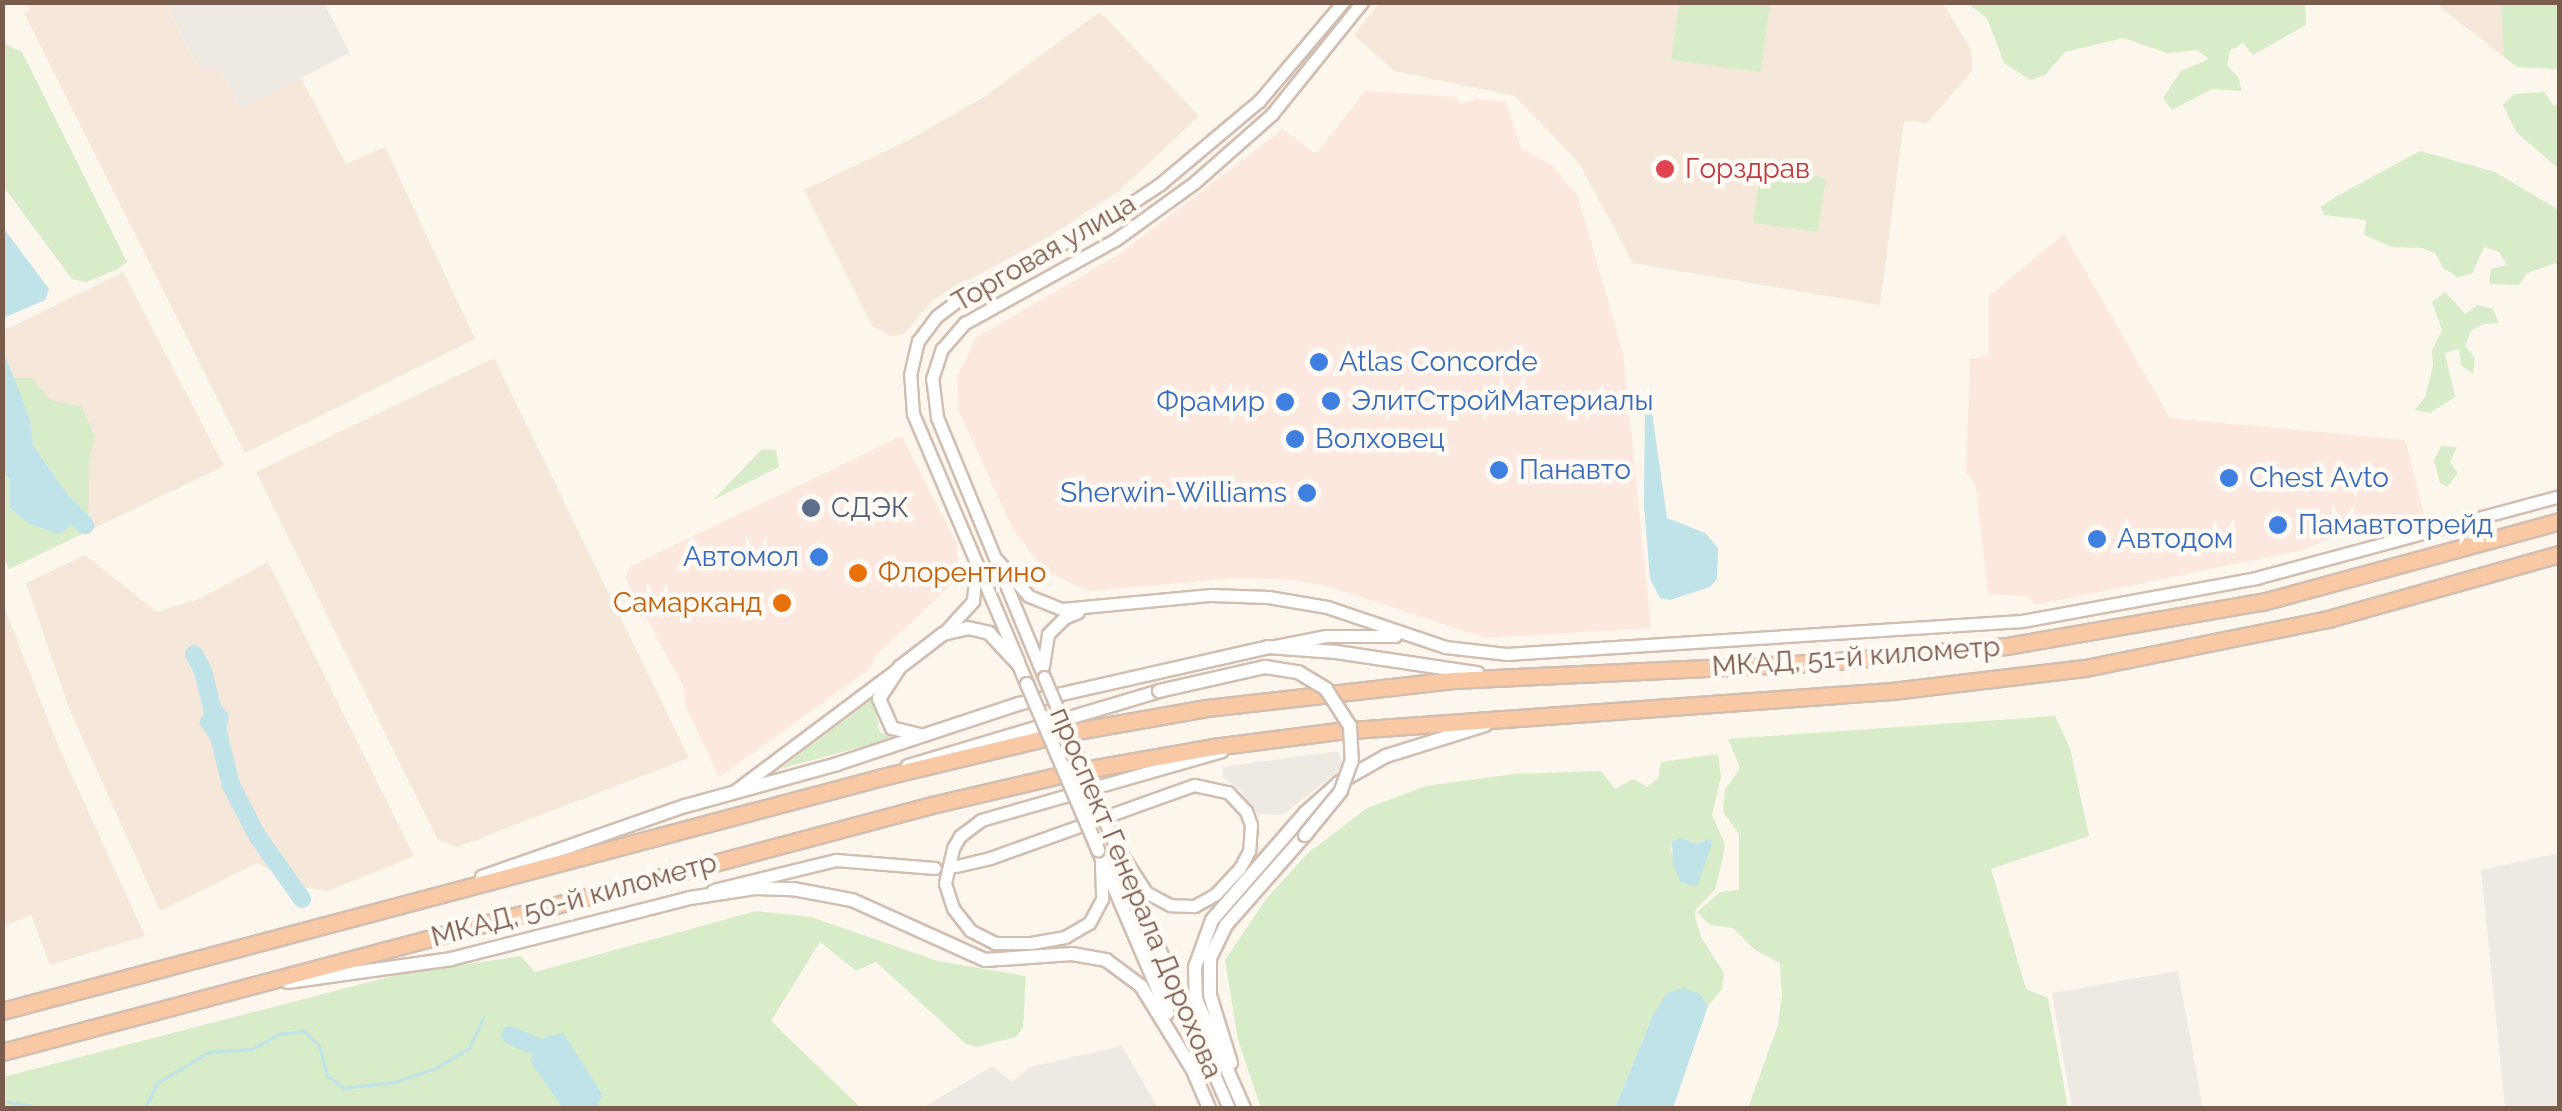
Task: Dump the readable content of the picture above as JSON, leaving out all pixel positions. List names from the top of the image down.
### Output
{
  "streets": {
    "highway": ["МКАД, 51-й километр", "МКАД, 50-й километр"],
    "main road": ["Торговая улица", "проспект Генерала Дорохова"]
  },
  "crossings": [
    ["Торговая улица", "проспект Генерала Дорохова"],
    ["МКАД, 51-й километр", "МКАД, 50-й километр"]
  ],
  "places": [
    "Горздрав",
    "Atlas Concorde",
    "ЭлитСтройМатериалы",
    "Фрамир",
    "Волховец",
    "Панавто",
    "Chest Avto",
    "Sherwin-Williams",
    "СДЭК",
    "Памавтотрейд",
    "Автодом",
    "Автомол",
    "Флорентино",
    "Самарканд"
  ]
}
